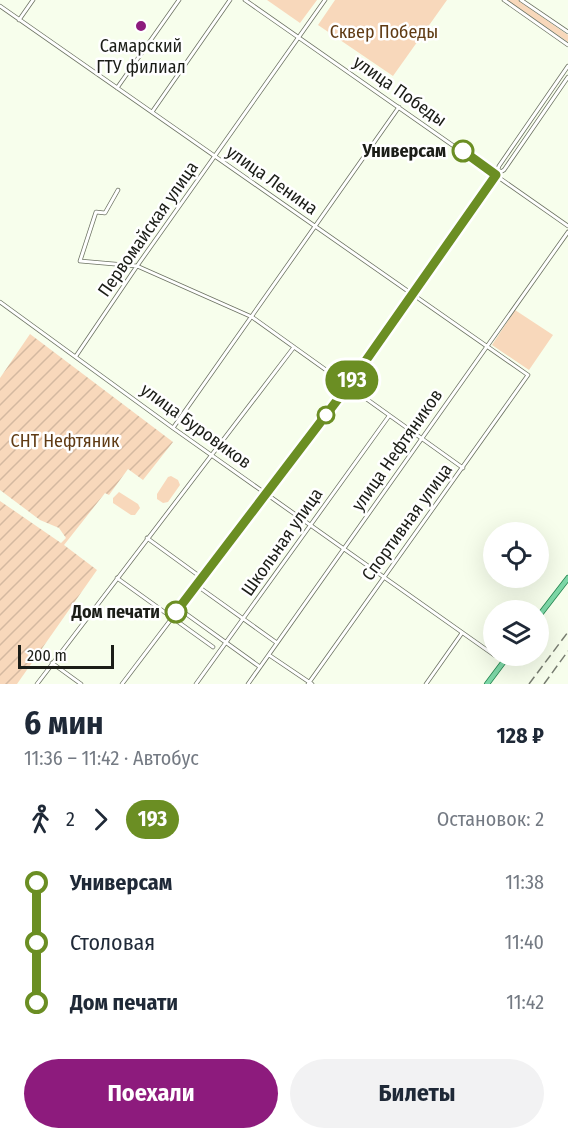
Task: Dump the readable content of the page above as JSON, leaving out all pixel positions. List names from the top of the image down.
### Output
{
  "streets": {
    "street": [
      "улица Победы",
      "улица Ленина",
      "Первомайская улица",
      "улица Буровиков",
      "улица Нефтяников",
      "Спортивная улица",
      "Школьная улица"
    ]
  },
  "crossings": [
    ["улица Победы", "Первомайская улица"],
    ["улица Ленина", "Первомайская улица"],
    ["улица Ленина", "улица Нефтяников"],
    ["улица Ленина", "Спортивная улица"],
    ["Первомайская улица", "улица Буровиков"],
    ["улица Буровиков", "улица Нефтяников"],
    ["улица Буровиков", "Спортивная улица"],
    ["улица Буровиков", "Школьная улица"]
  ],
  "parks": ["Сквер Победы", "СНТ Нефтяник"],
  "places": ["Самарский ГТУ филиал", "Универсам", "Дом печати"],
  "lines": ["bus line 193"],
  "scale_bar": "200 m",
  "page": {
    "on_map": "193",
    "scale": "200 m",
    "heading": ["6 мин", "11:36 – 11:42 · Автобус", "128 ₽"],
    "legs": ["2", "193", "Остановок: 2"],
    "list": [
      {
        "name": "Универсам",
        "value": "11:38"
      },
      {
        "name": "Столовая",
        "value": "11:40"
      },
      {
        "name": "Дом печати",
        "value": "11:42"
      }
    ],
    "buttons": ["Поехали", "Билеты"]
  }
}
